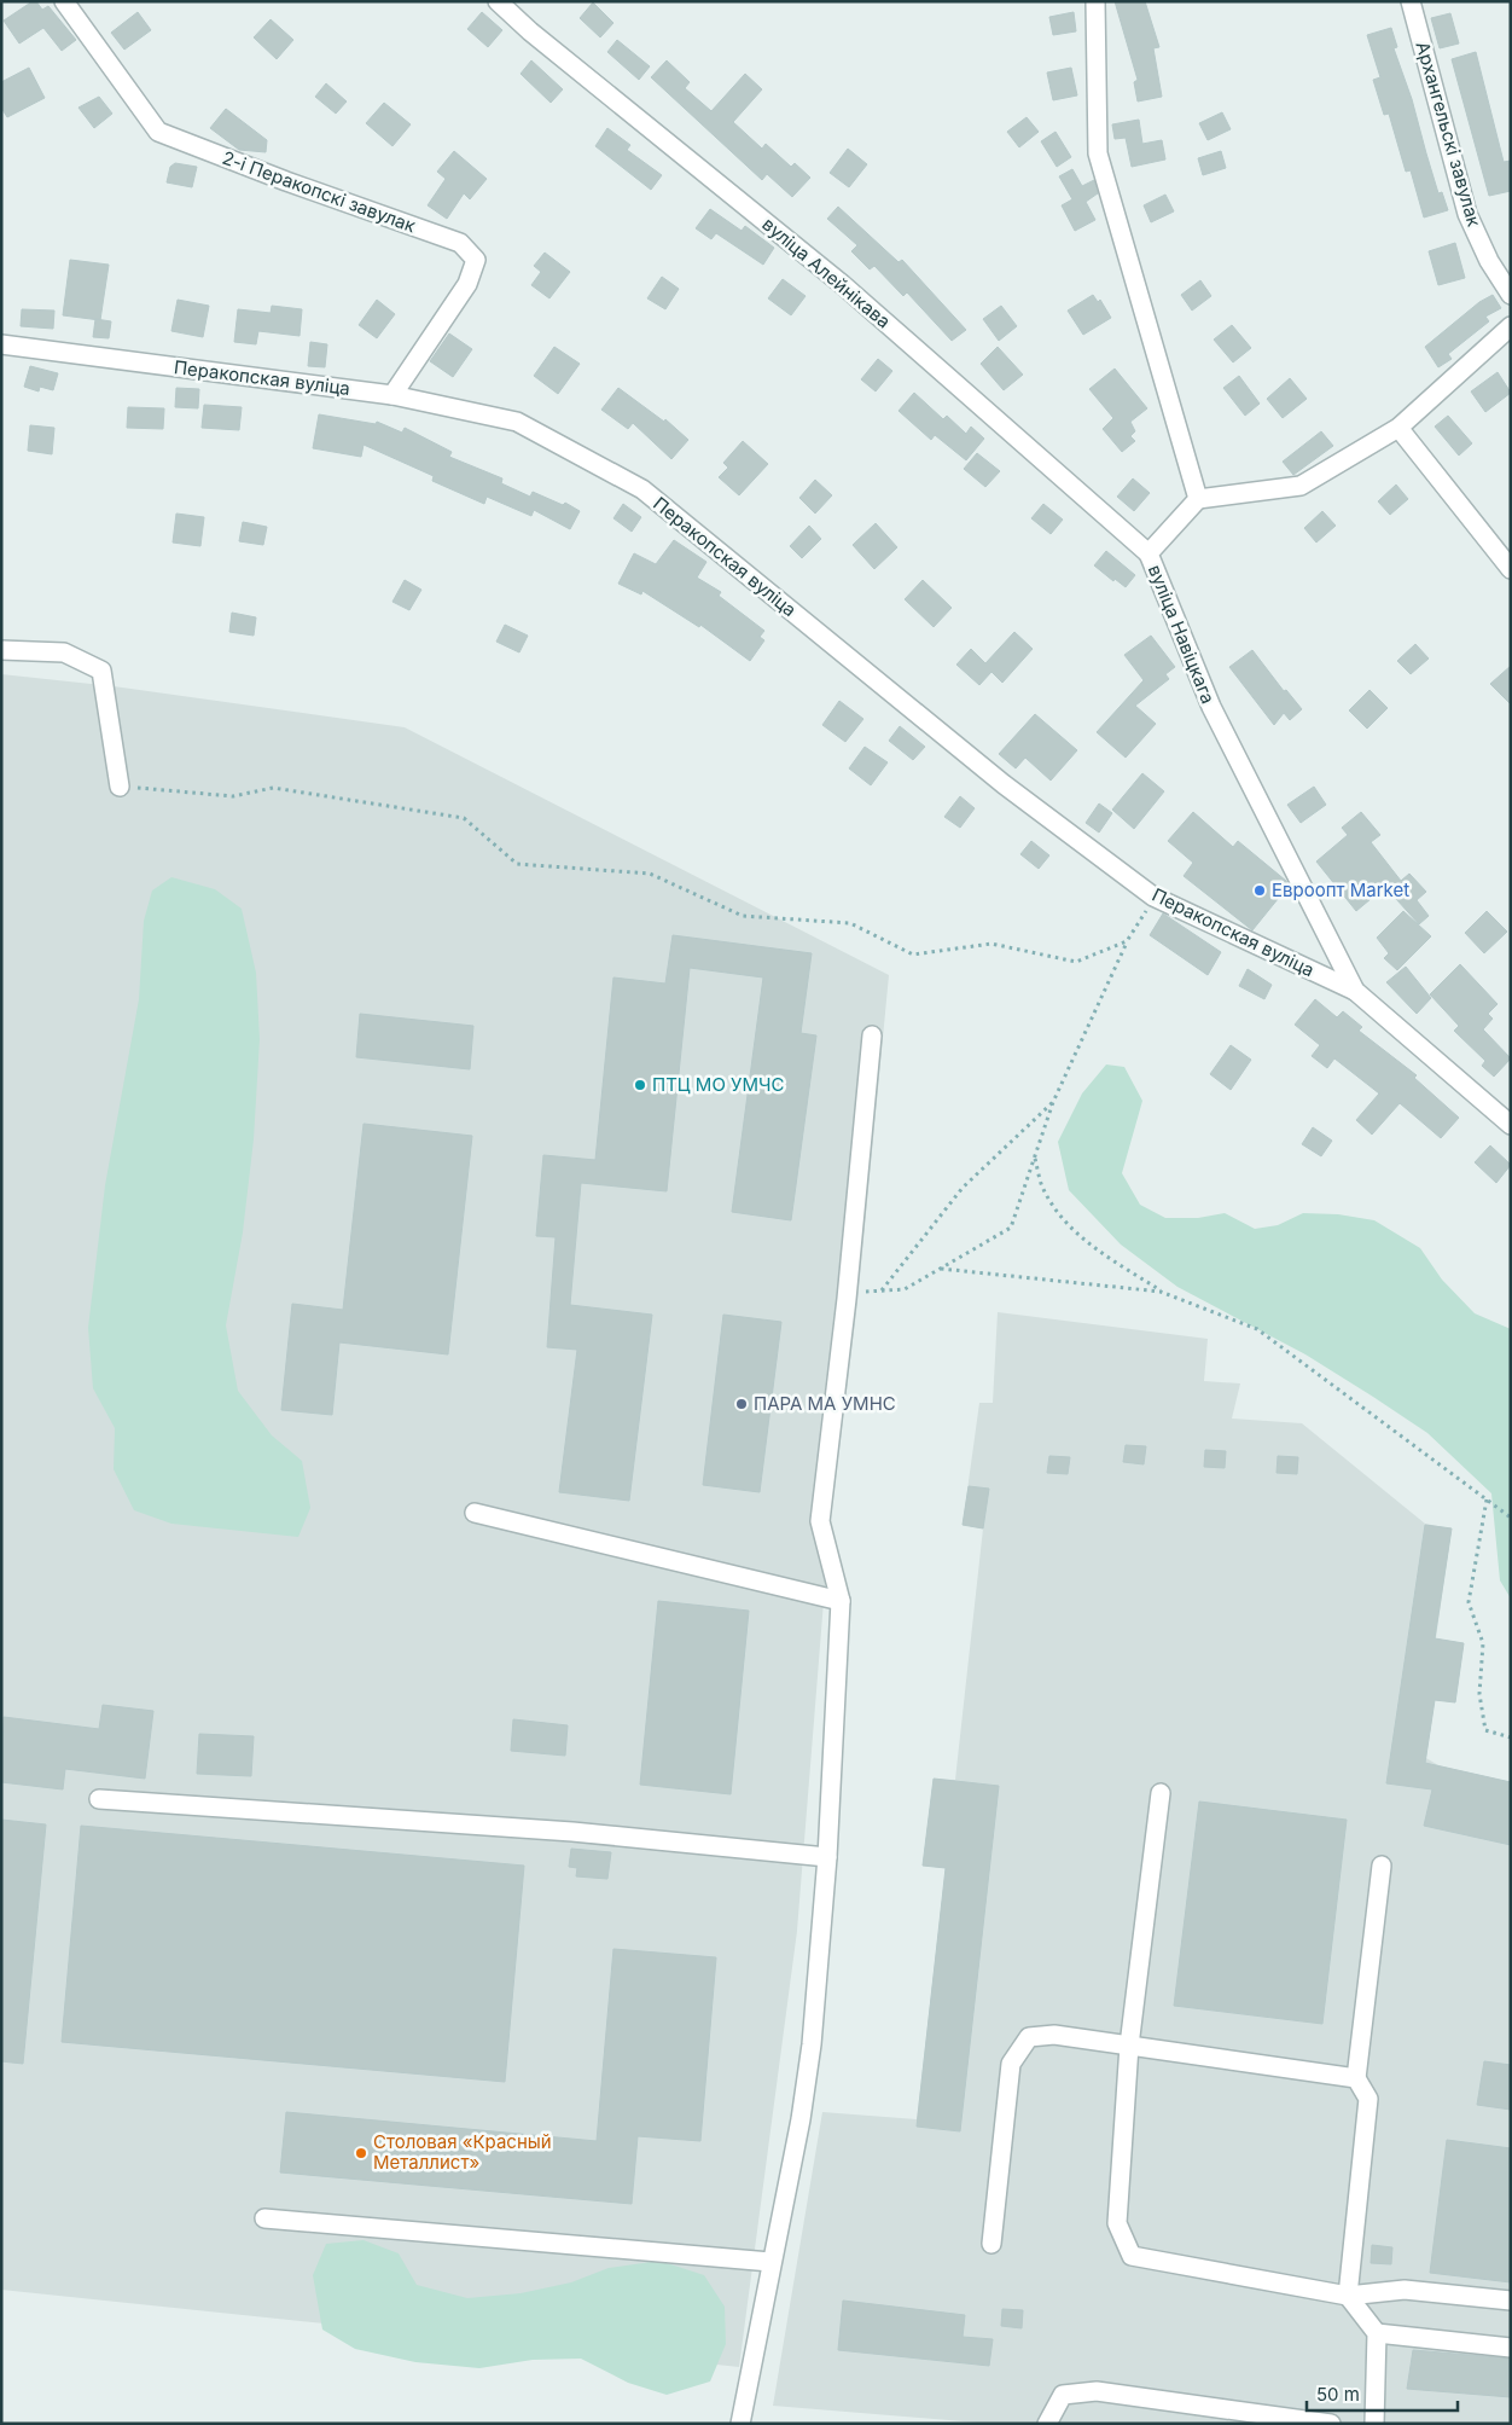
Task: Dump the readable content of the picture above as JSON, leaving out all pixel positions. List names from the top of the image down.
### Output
{
  "streets": {
    "street": [
      "Архангельскі завулак",
      "2-і Перакопскі завулак",
      "вуліца Алейнікава",
      "Перакопская вуліца",
      "вуліца Навіцкага"
    ]
  },
  "crossings": [
    ["2-і Перакопскі завулак", "Перакопская вуліца"],
    ["вуліца Алейнікава", "вуліца Навіцкага"],
    ["Перакопская вуліца", "вуліца Навіцкага"]
  ],
  "places": [
    "Евроопт Market",
    "ПТЦ МО УМЧС",
    "ПАРА МА УМНС",
    "Столовая «Красный Металлист»"
  ],
  "scale_bar": "50 m"
}
